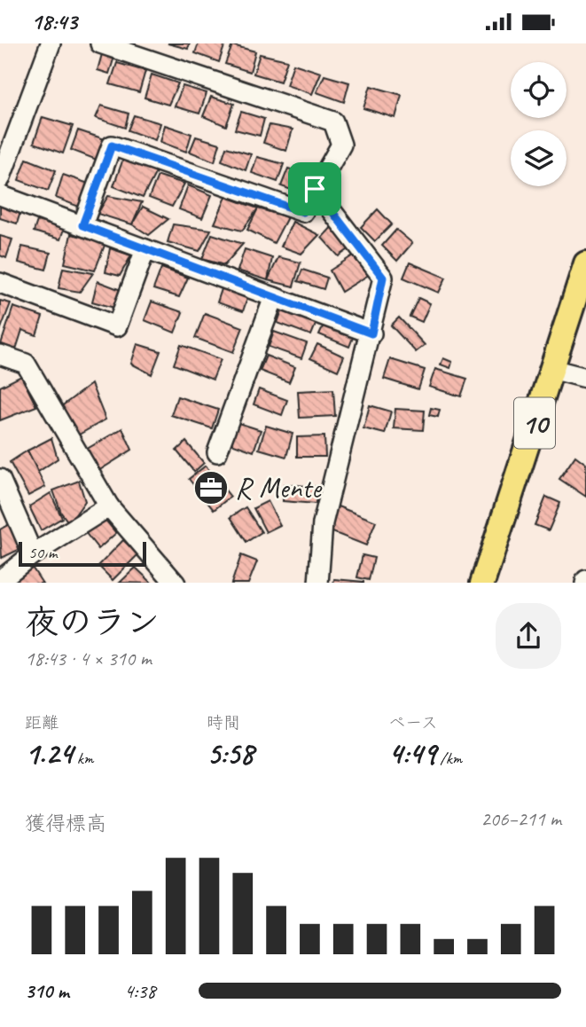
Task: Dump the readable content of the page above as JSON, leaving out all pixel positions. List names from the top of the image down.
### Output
{
  "streets": {
    "main road": ["10"]
  },
  "places": {
    "office": ["R Mente"]
  },
  "scale_bar": "50 m",
  "page": {
    "status": "18:43",
    "scale": "50 m",
    "heading": ["夜のラン", "18:43 · 4 × 310 m"],
    "stats": [
      ["距離", "1.24 km"],
      ["時間", "5:58"],
      ["ペース", "4:49 /km"]
    ],
    "chart": ["獲得標高", "206–211 m"],
    "list": [
      {
        "name": "310 m",
        "note": "4:38"
      }
    ]
  }
}
